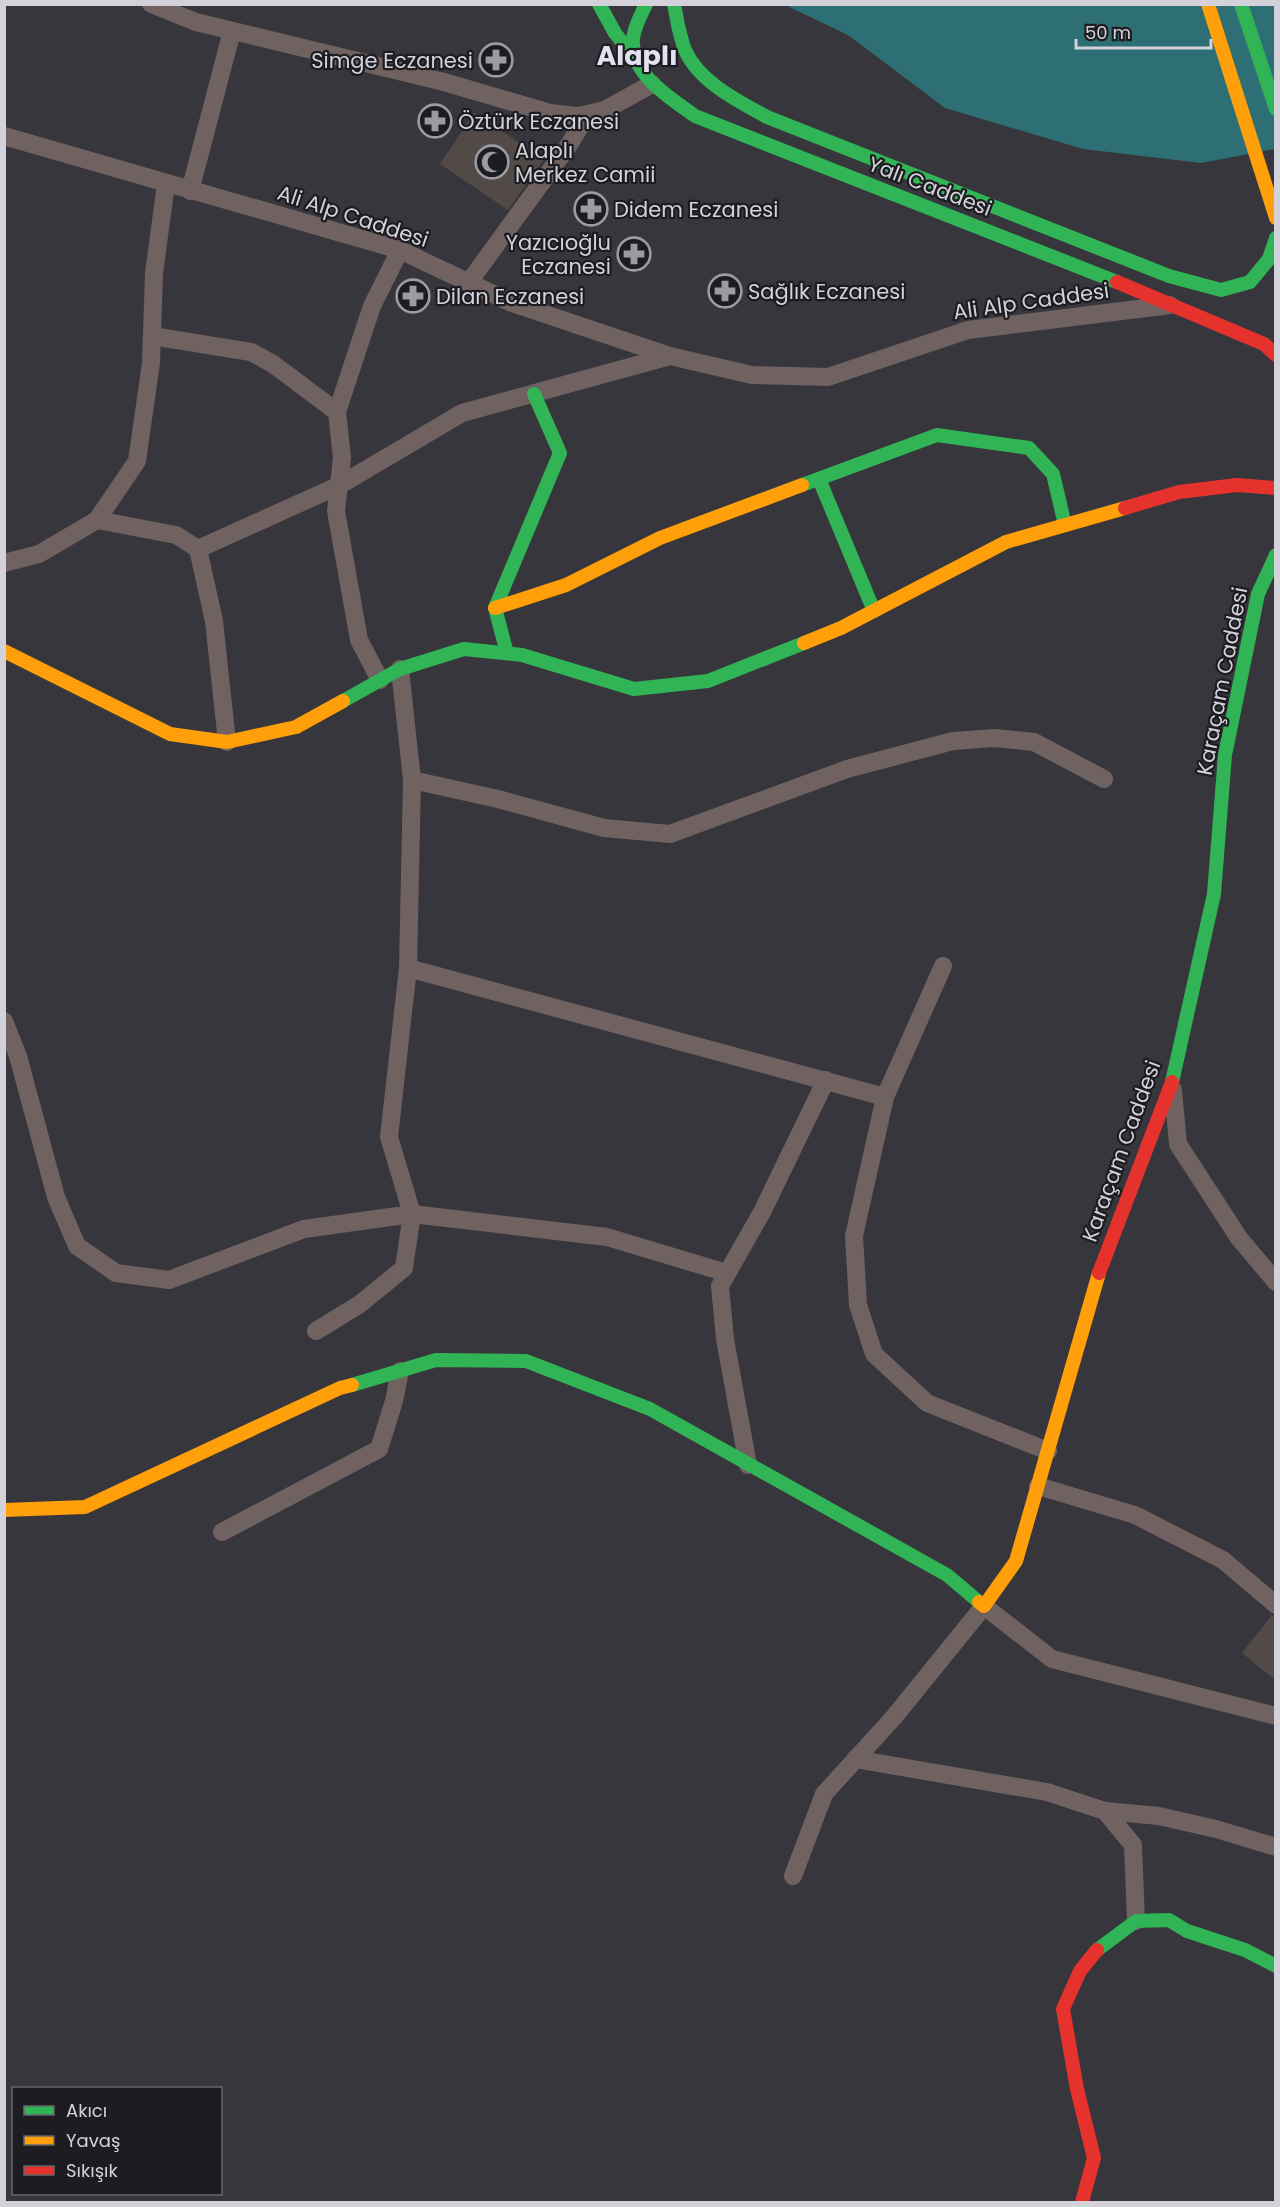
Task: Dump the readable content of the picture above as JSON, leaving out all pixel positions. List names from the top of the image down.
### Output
{
  "streets": {
    "main road": ["Yalı Caddesi", "Karaçam Caddesi"],
    "street": ["Ali Alp Caddesi"]
  },
  "crossings": [
    ["Yalı Caddesi", "Ali Alp Caddesi"]
  ],
  "districts": ["Alaplı"],
  "places": {
    "pharmacy": [
      "Simge Eczanesi",
      "Öztürk Eczanesi",
      "Didem Eczanesi",
      "Yazıcıoğlu Eczanesi",
      "Sağlık Eczanesi",
      "Dilan Eczanesi"
    ],
    "mosque": ["Alaplı Merkez Camii"]
  },
  "legend": ["Akıcı", "Yavaş", "Sıkışık"],
  "scale_bar": "50 m"
}
